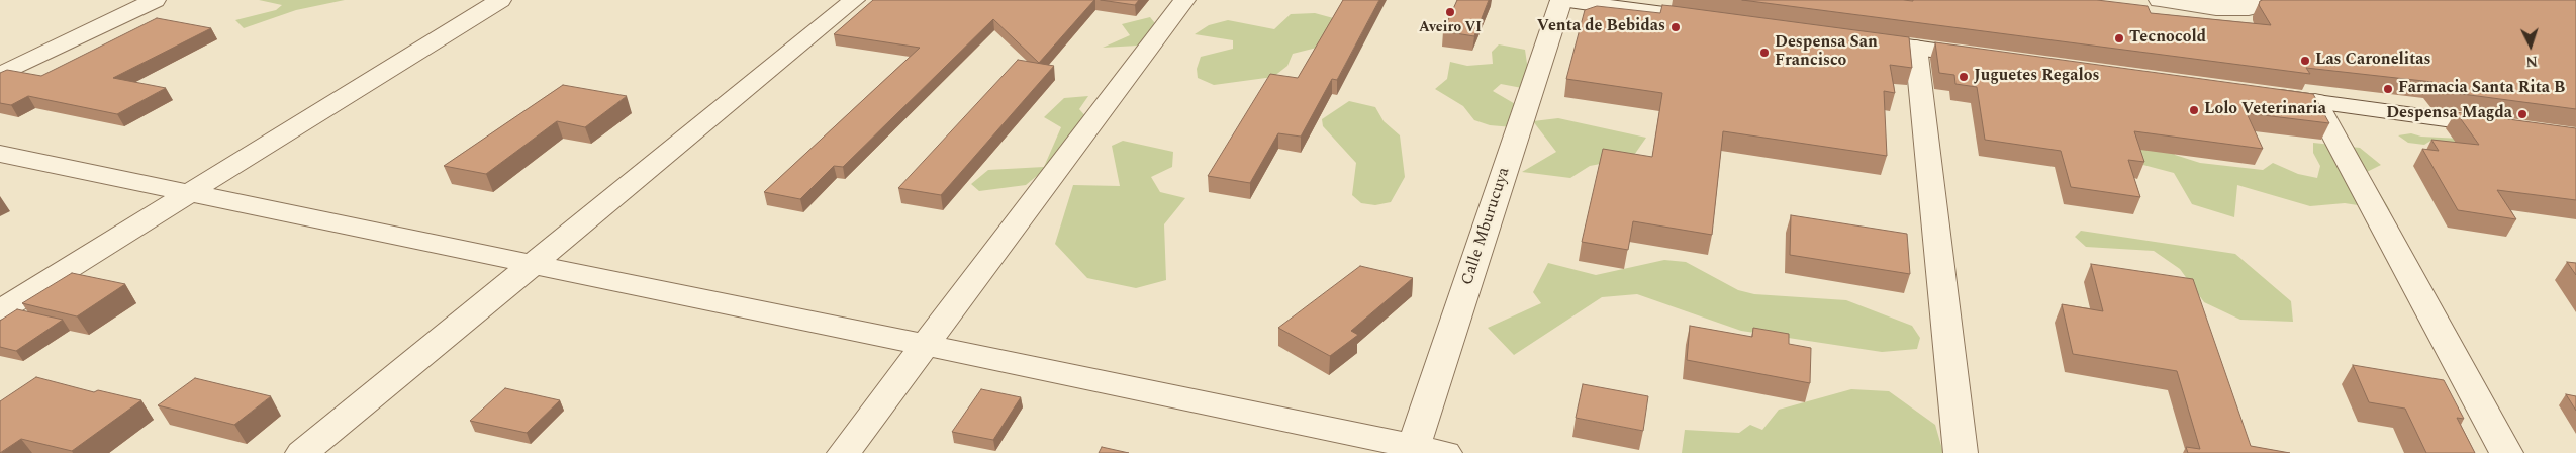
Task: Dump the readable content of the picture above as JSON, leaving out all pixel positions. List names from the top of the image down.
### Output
{
  "streets": {
    "street": ["Calle Mburucuya"]
  },
  "places": [
    "Aveiro VI",
    "Venta de Bebidas",
    "Tecnocold",
    "Despensa San Francisco",
    "Las Caronelitas",
    "Juguetes Regalos",
    "Farmacia Santa Rita B",
    "Lolo Veterinaria",
    "Despensa Magda"
  ],
  "north": "bottom"
}
